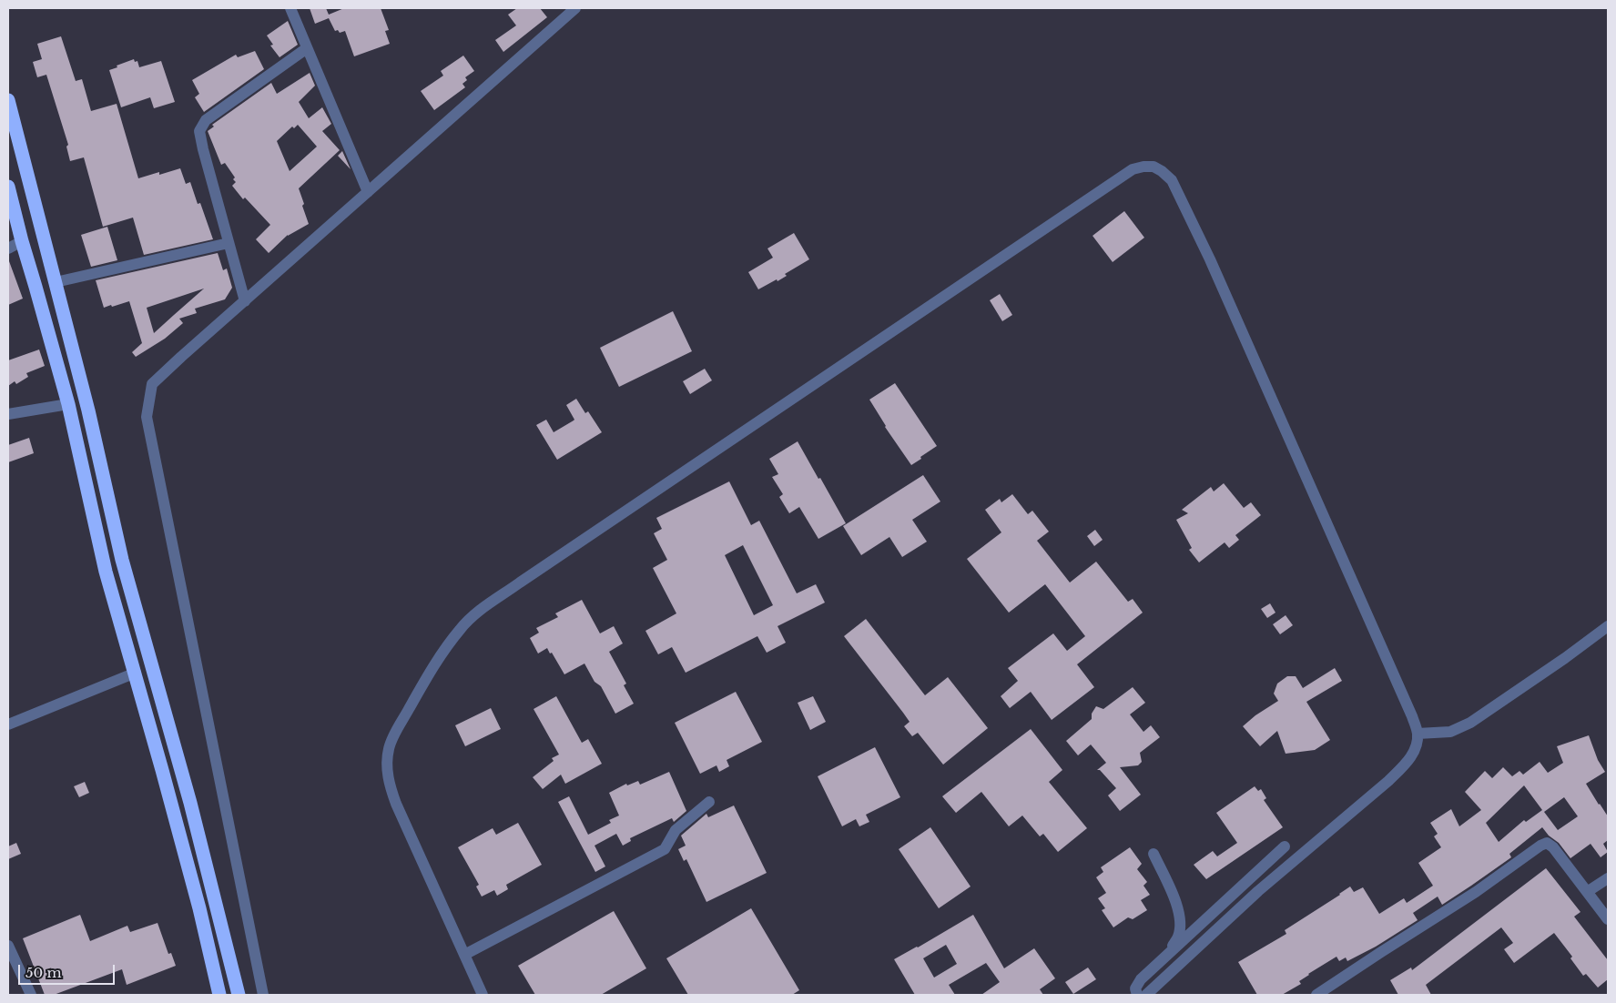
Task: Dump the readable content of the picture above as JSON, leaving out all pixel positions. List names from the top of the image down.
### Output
{
  "scale_bar": "50 m"
}
